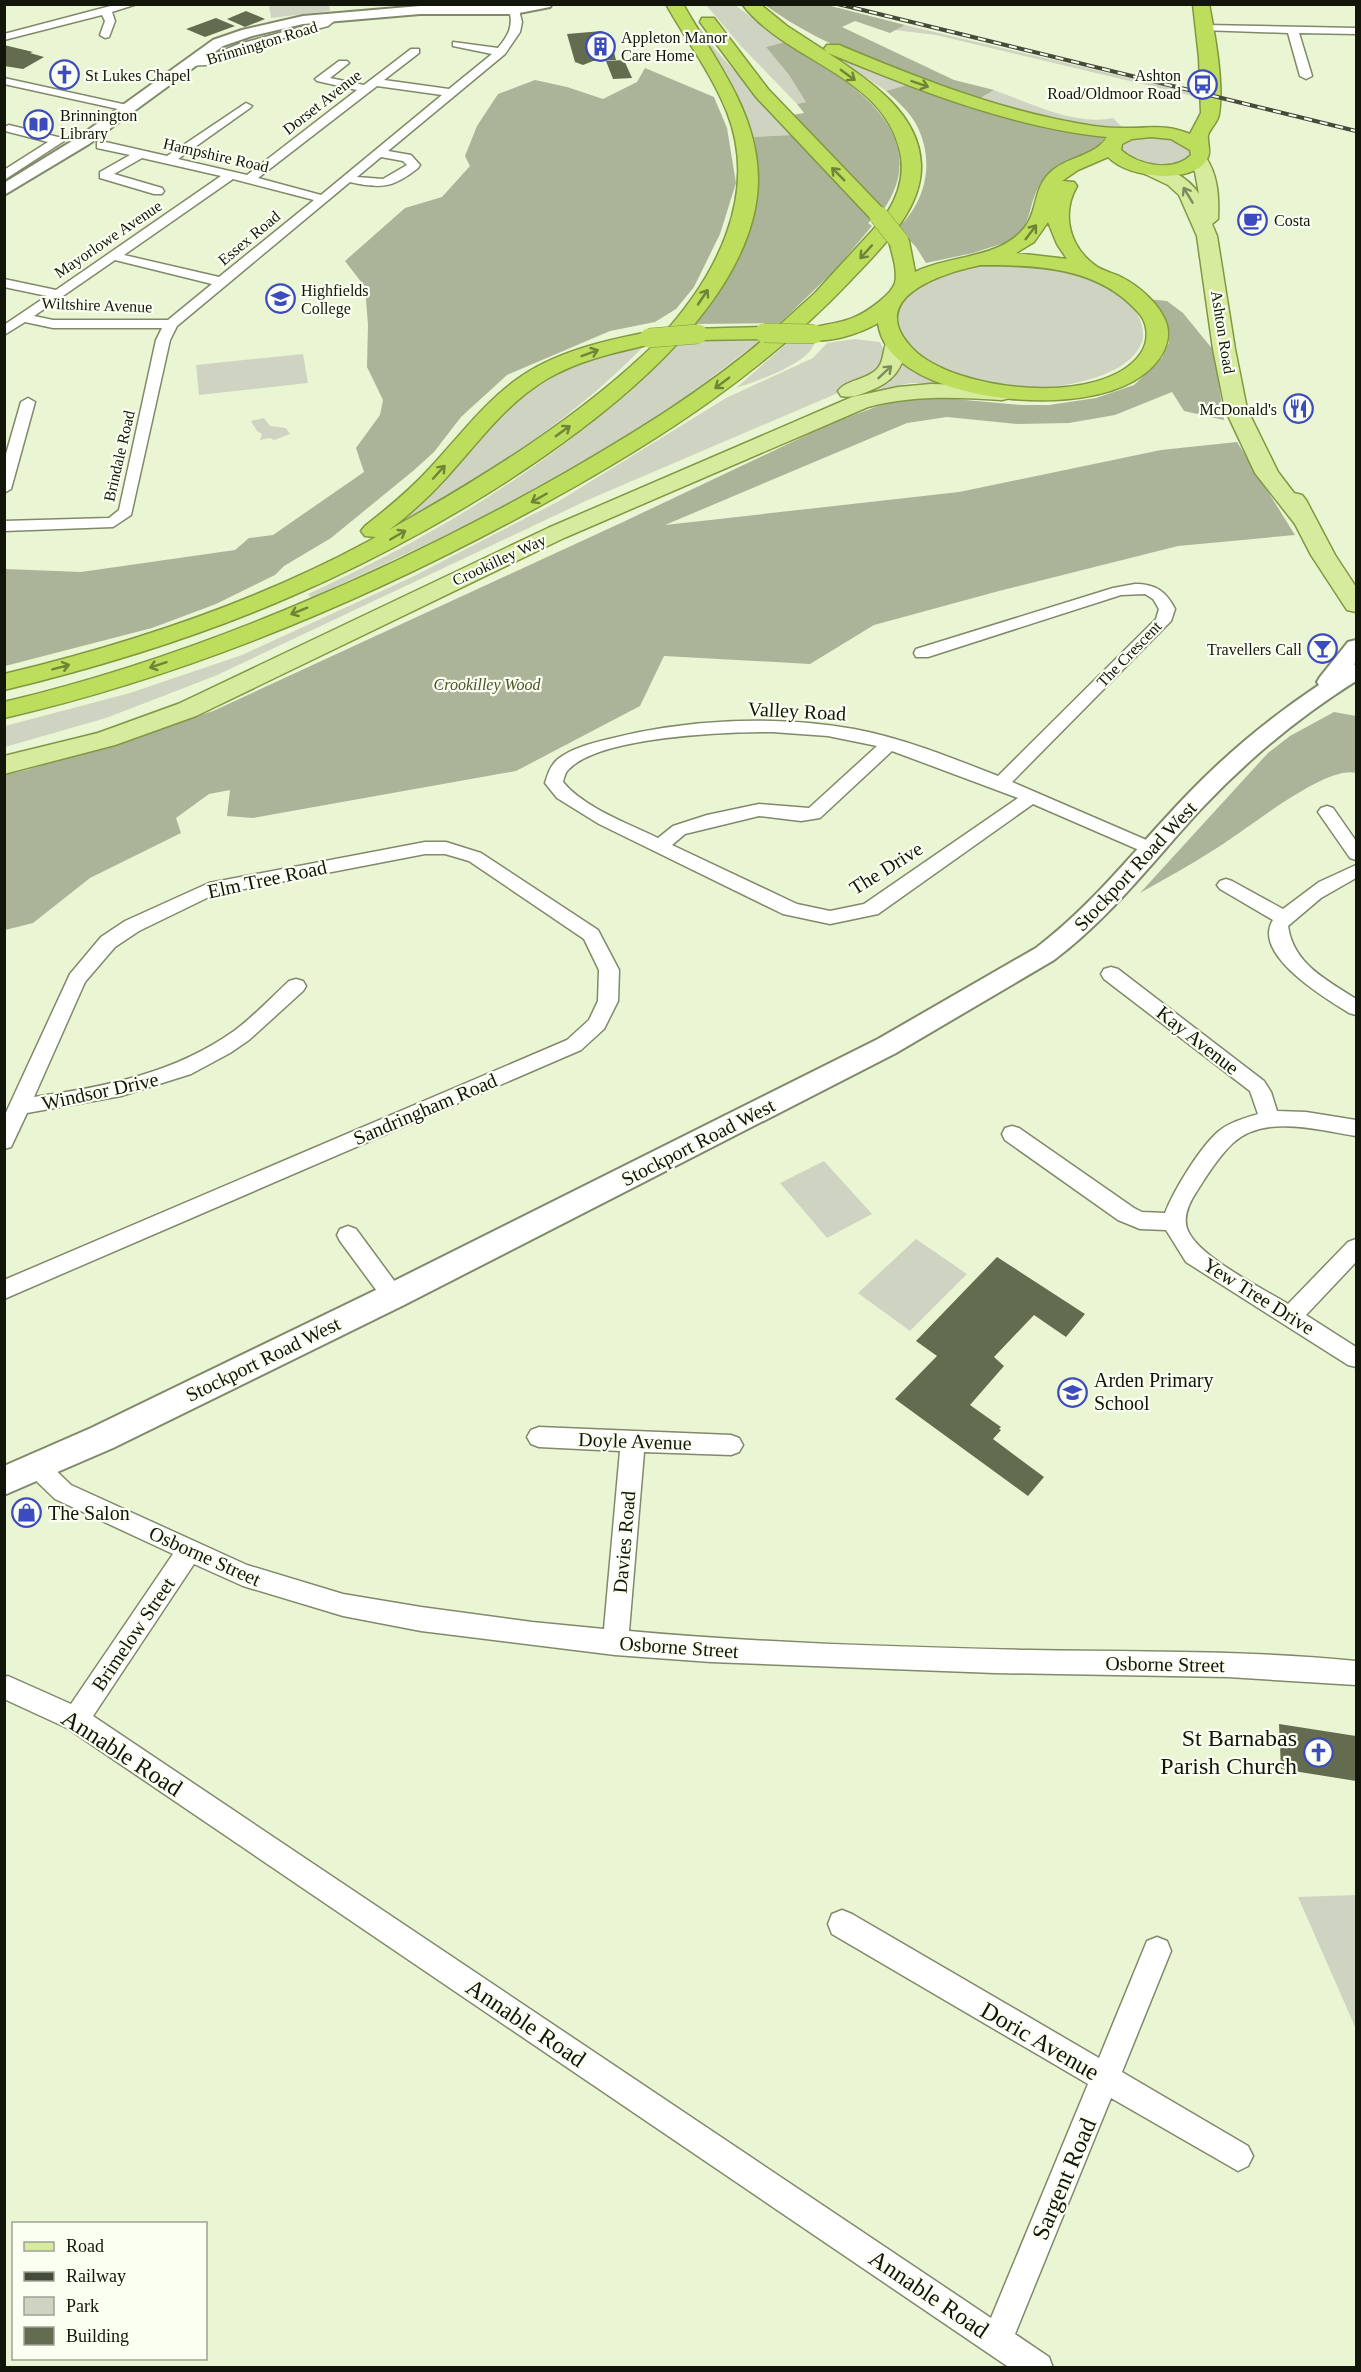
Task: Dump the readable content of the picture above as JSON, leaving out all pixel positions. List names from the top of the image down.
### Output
{
  "streets": {
    "main road": [
      "Brinnington Road",
      "Ashton Road",
      "Crookilley Way",
      "Stockport Road West"
    ],
    "street": [
      "Dorset Avenue",
      "Hampshire Road",
      "Essex Road",
      "Mayorlowe Avenue",
      "Wiltshire Avenue",
      "Brindale Road",
      "The Crescent",
      "Valley Road",
      "The Drive",
      "Elm Tree Road",
      "Kay Avenue",
      "Windsor Drive",
      "Sandringham Road",
      "Yew Tree Drive",
      "Doyle Avenue",
      "Davies Road",
      "Osborne Street",
      "Brimelow Street",
      "Annable Road",
      "Doric Avenue",
      "Sargent Road"
    ]
  },
  "crossings": [
    ["Brinnington Road", "Essex Road"],
    ["Dorset Avenue", "Hampshire Road"],
    ["Hampshire Road", "Essex Road"],
    ["Hampshire Road", "Mayorlowe Avenue"],
    ["Essex Road", "Wiltshire Avenue"],
    ["Essex Road", "Brindale Road"],
    ["Mayorlowe Avenue", "Wiltshire Avenue"],
    ["Wiltshire Avenue", "Brindale Road"],
    ["The Crescent", "Valley Road"],
    ["Valley Road", "The Drive"],
    ["Stockport Road West", "Osborne Street"],
    ["Elm Tree Road", "Windsor Drive"],
    ["Elm Tree Road", "Sandringham Road"],
    ["Doyle Avenue", "Davies Road"],
    ["Davies Road", "Osborne Street"],
    ["Osborne Street", "Brimelow Street"],
    ["Brimelow Street", "Annable Road"],
    ["Annable Road", "Sargent Road"],
    ["Doric Avenue", "Sargent Road"]
  ],
  "parks": ["Crookilley Wood"],
  "places": {
    "building": ["Appleton Manor Care Home"],
    "church": ["St Lukes Chapel", "St Barnabas Parish Church"],
    "bus stop": ["Ashton Road/Oldmoor Road"],
    "library": ["Brinnington Library"],
    "cafe": ["Costa"],
    "school or university": ["Highfields College", "Arden Primary School"],
    "restaurant": ["McDonald's"],
    "bar": ["Travellers Call"],
    "shop": ["The Salon"]
  },
  "legend": [
    "Road",
    "Railway",
    "Park",
    "Building"
  ]
}
